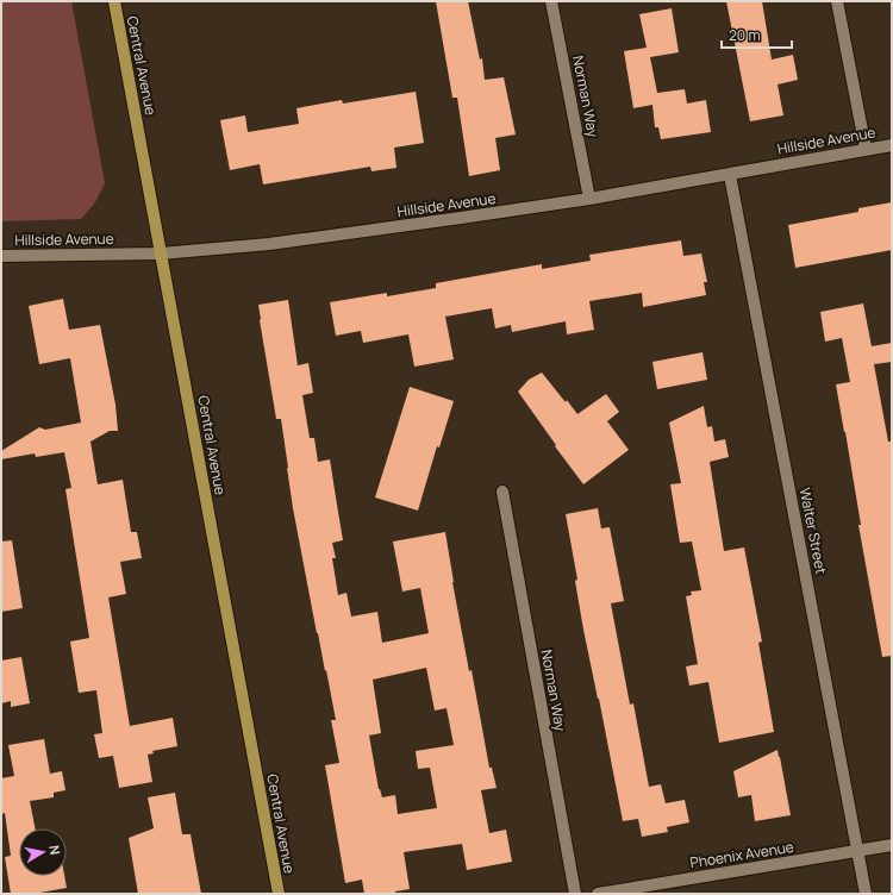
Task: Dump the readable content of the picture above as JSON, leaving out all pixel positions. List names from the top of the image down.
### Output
{
  "streets": {
    "main road": ["Central Avenue"],
    "street": [
      "Norman Way",
      "Hillside Avenue",
      "Walter Street",
      "Phoenix Avenue"
    ]
  },
  "crossings": [
    ["Central Avenue", "Hillside Avenue"],
    ["Norman Way", "Hillside Avenue"],
    ["Hillside Avenue", "Walter Street"],
    ["Walter Street", "Phoenix Avenue"]
  ],
  "scale_bar": "20 m",
  "north": "right"
}
